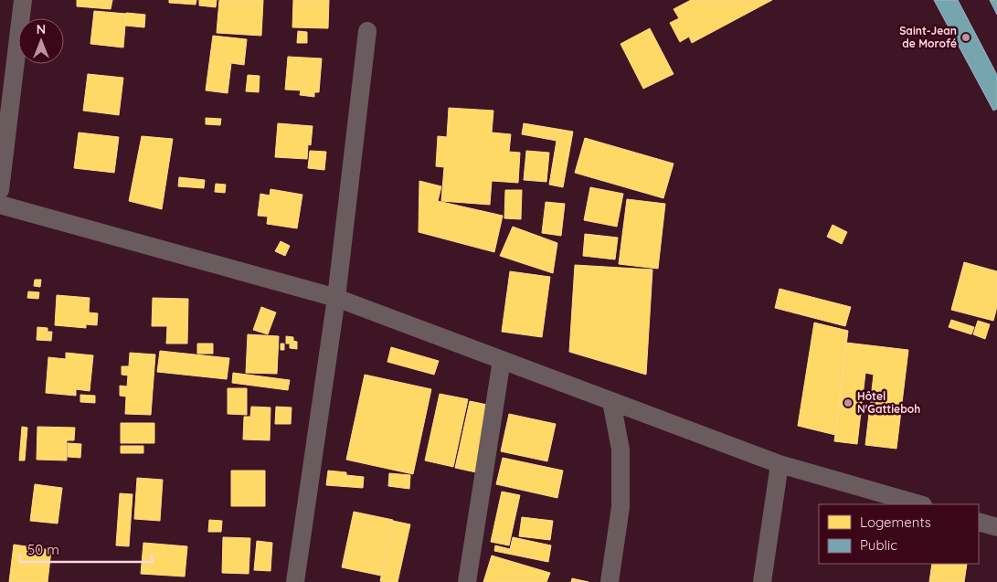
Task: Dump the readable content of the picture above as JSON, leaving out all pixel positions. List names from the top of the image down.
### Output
{
  "places": ["Saint-Jean de Morofé", "Hôtel N'Gattieboh"],
  "legend": ["Logements", "Public"],
  "scale_bar": "50 m",
  "north": "top"
}
